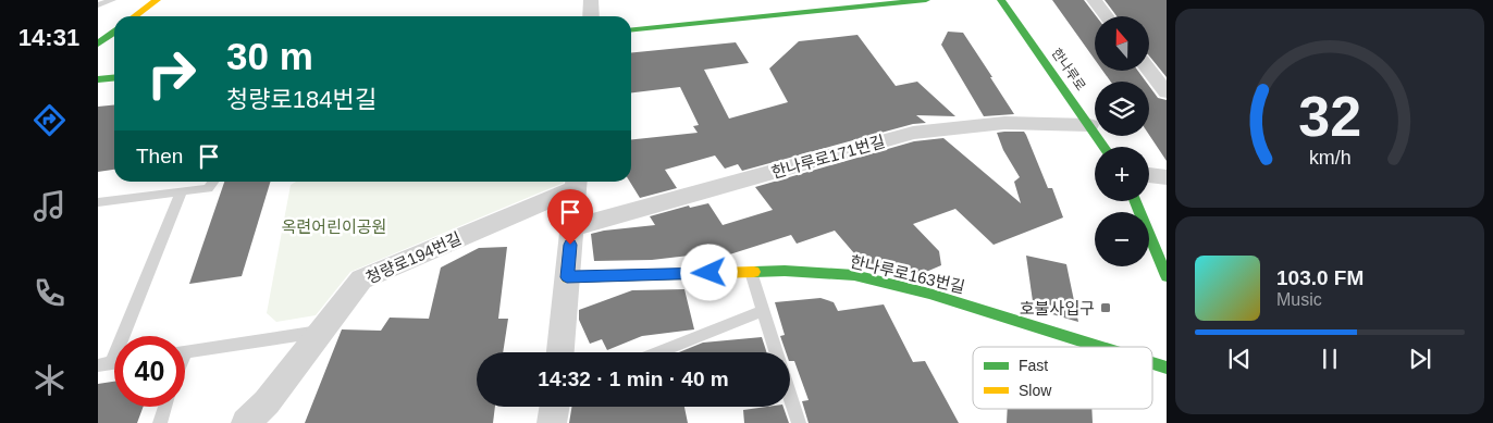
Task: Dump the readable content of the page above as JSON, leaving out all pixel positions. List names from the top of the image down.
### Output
{
  "streets": {
    "street": [
      "한나루로",
      "한나루로171번길",
      "청량로194번길",
      "한나루로163번길"
    ]
  },
  "crossings": [
    ["한나루로", "한나루로171번길"]
  ],
  "parks": ["옥련어린이공원"],
  "places": {
    "transit": ["호불사입구"]
  },
  "legend": ["Fast", "Slow"],
  "north": "top",
  "page": {
    "tabs": "14:31",
    "map_buttons": ["+", "−"],
    "turn": ["30 m", "청량로184번길"],
    "then": "Then",
    "song": ["103.0 FM", "Music"],
    "limit": "40",
    "trip": "14:32 · 1 min · 40 m",
    "gauge": ["32", "km/h"]
  }
}
